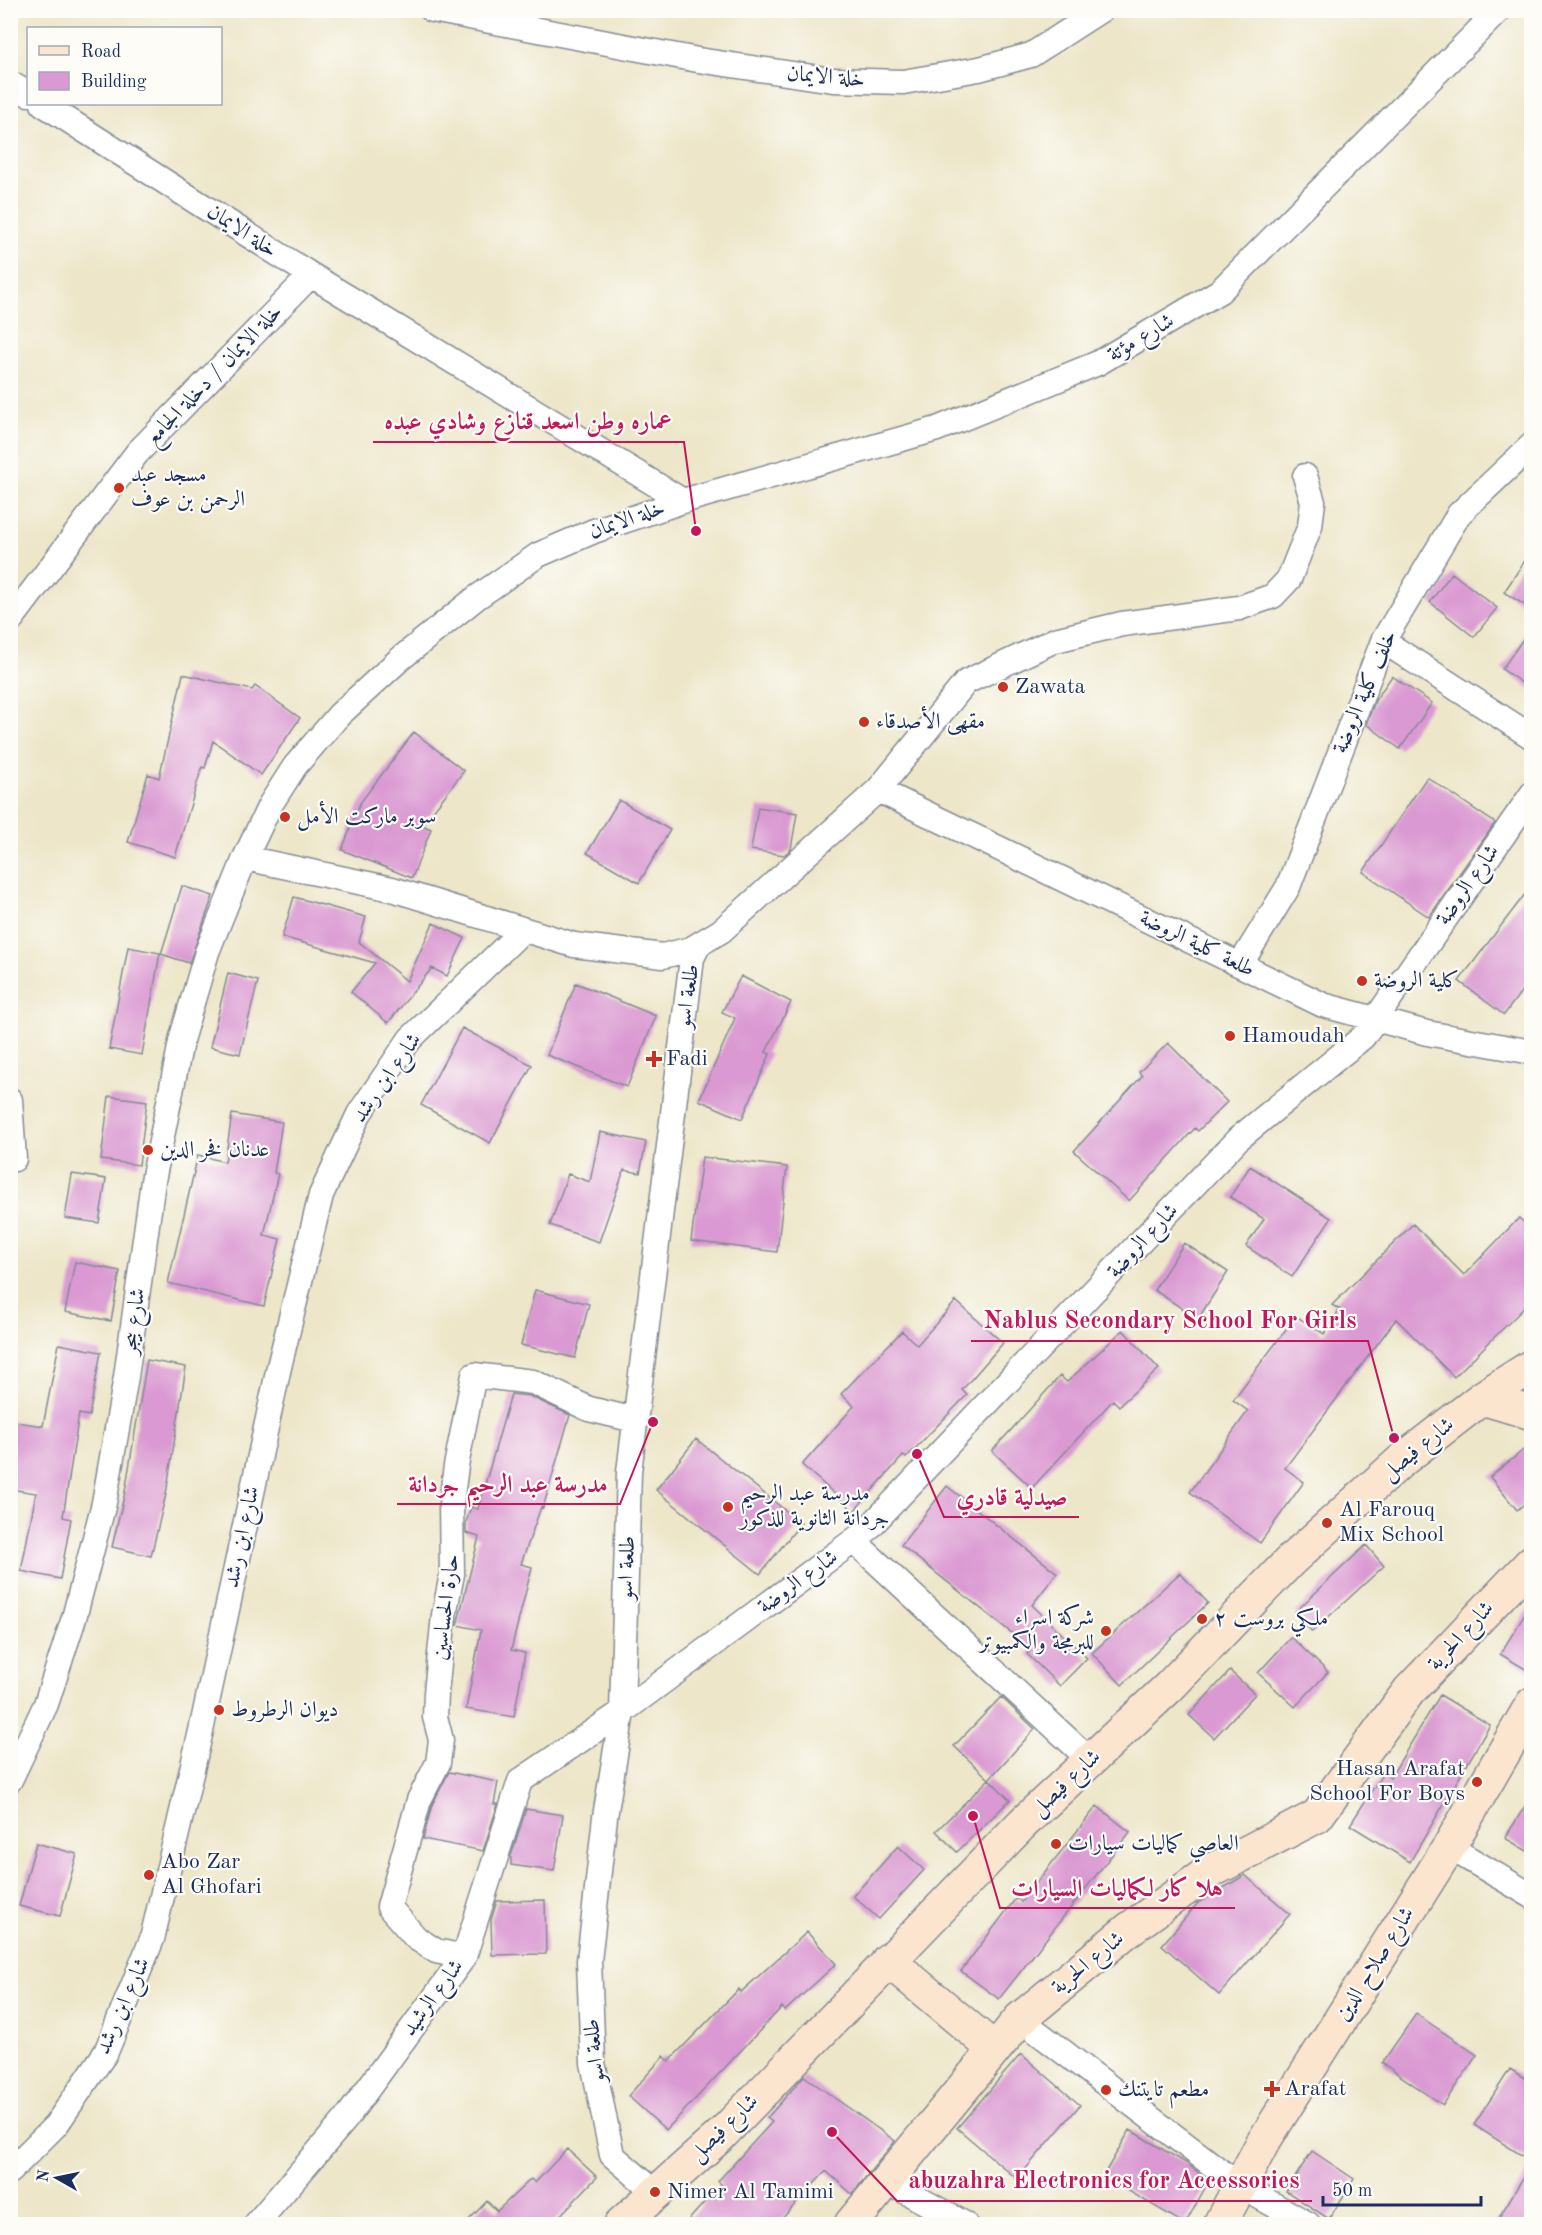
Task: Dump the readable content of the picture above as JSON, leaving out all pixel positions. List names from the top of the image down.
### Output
{
  "streets": {
    "main road": ["شارع فيصل", "شارع الحرية", "شارع صلاح الدين"],
    "street": [
      "خلة الايمان",
      "شارع مؤتة",
      "خلة الايمان / دخلة الجامع",
      "خلف كلية الروضة",
      "شارع الروضة",
      "طلعة كلية الروضة",
      "طلعة اسو",
      "شارع ابن رشد",
      "شارع بيجر",
      "حارة الحساسين",
      "شارع الرشيد"
    ]
  },
  "crossings": [
    ["خلة الايمان", "شارع مؤتة"],
    ["خلة الايمان", "خلة الايمان / دخلة الجامع"],
    ["خلة الايمان", "شارع بيجر"],
    ["خلف كلية الروضة", "طلعة كلية الروضة"],
    ["شارع الروضة", "طلعة كلية الروضة"],
    ["شارع الروضة", "طلعة اسو"],
    ["شارع الروضة", "شارع الرشيد"],
    ["طلعة اسو", "شارع فيصل"],
    ["طلعة اسو", "حارة الحساسين"],
    ["طلعة اسو", "شارع الرشيد"],
    ["حارة الحساسين", "شارع الرشيد"]
  ],
  "places": {
    "other": [
      "مسجد عبد الرحمن بن عوف",
      "عماره وطن اسعد قنازع وشادي عبده",
      "Zawata",
      "مقهى الأصدقاء",
      "سوبر ماركت الأمل",
      "كلية الروضة",
      "Hamoudah",
      "عدنان فخر الدين",
      "مدرسة عبد الرحيم جردانة",
      "Nablus Secondary School For Girls",
      "صيدلية قادري",
      "مدرسة عبد الرحيم جردانة الثانوية للذكور",
      "Al Farouq Mix School",
      "ملكي بروست ٢",
      "شركة اسراء للبرمجة والكمبيوتر",
      "ديوان الرطروط",
      "Hasan Arafat School For Boys",
      "هلا كار لكماليات السيارات",
      "العاصي كماليات سيارات",
      "Abo Zar Al Ghofari",
      "مطعم تايتنك",
      "abuzahra Electronics for Accessories",
      "Nimer Al Tamimi"
    ],
    "health": ["Fadi", "Arafat"]
  },
  "legend": ["Road", "Building"],
  "scale_bar": "50 m",
  "north": "left"
}
